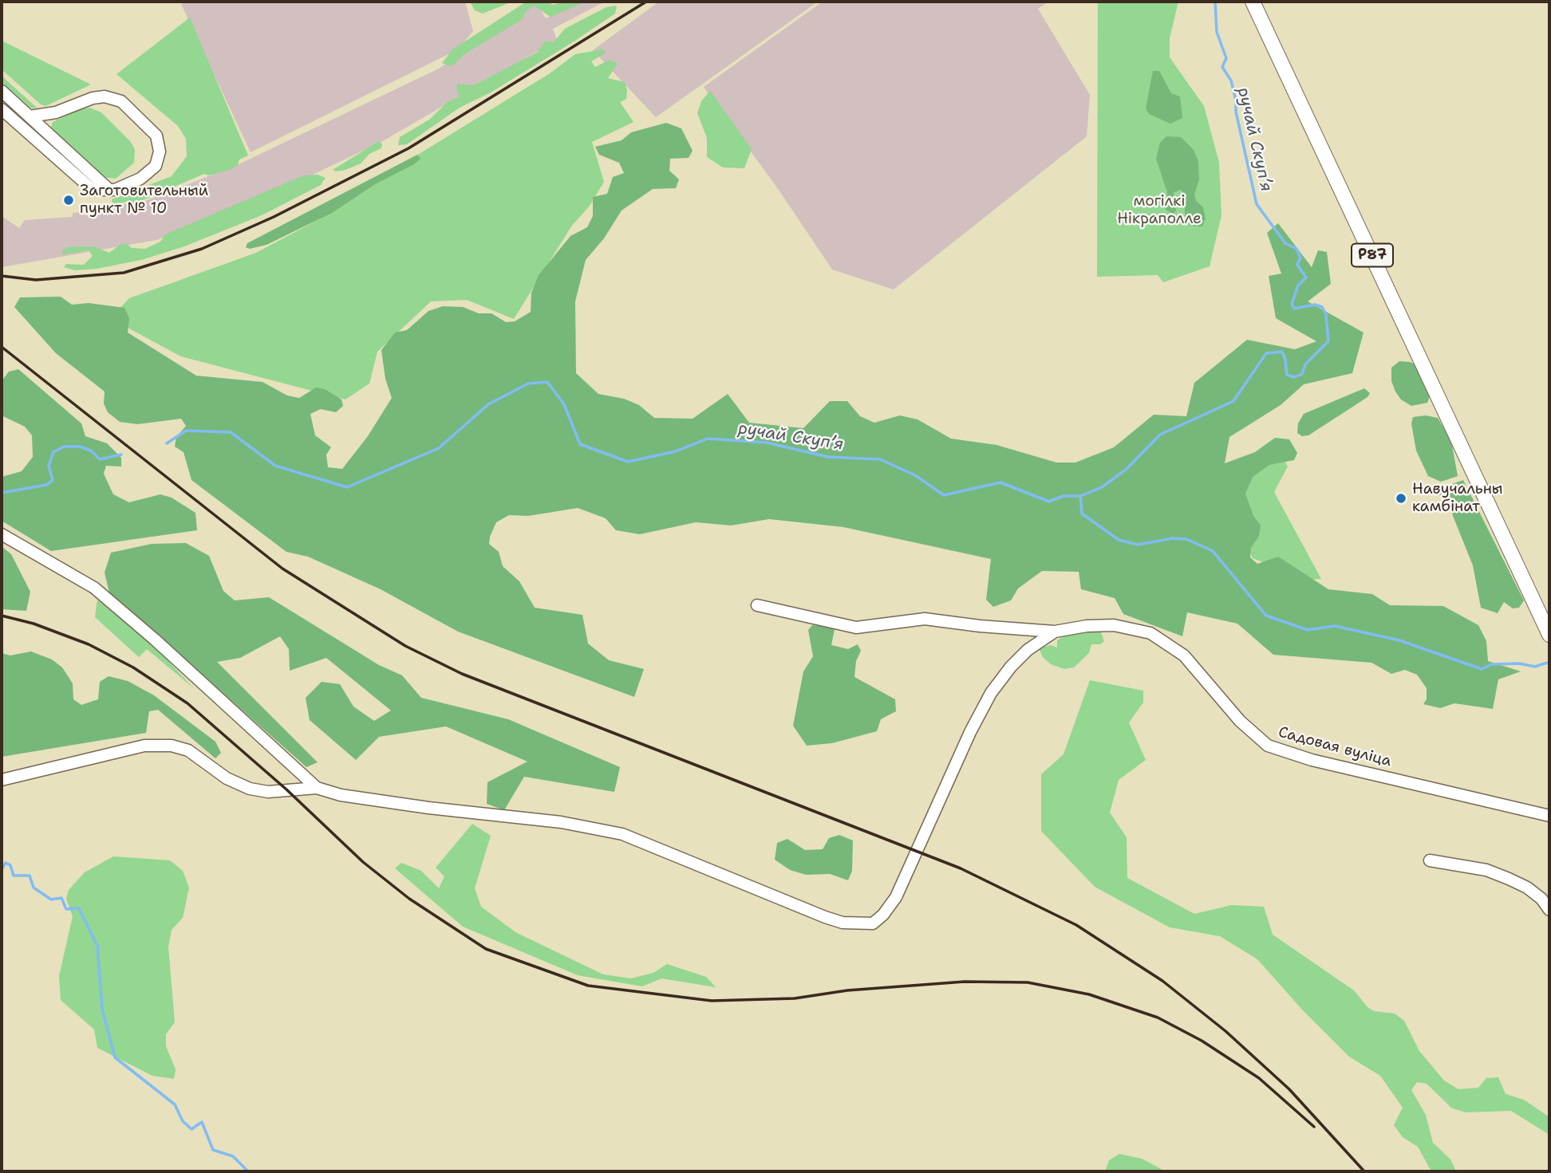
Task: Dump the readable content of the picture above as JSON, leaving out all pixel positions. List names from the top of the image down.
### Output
{
  "streets": {
    "main road": ["Р87"],
    "street": ["Садовая вуліца"]
  },
  "water": ["ручай Скупʼя"],
  "parks": ["могілкі Нікраполле"],
  "places": ["Заготовительный пункт № 10", "Навучальны камбінат"]
}
